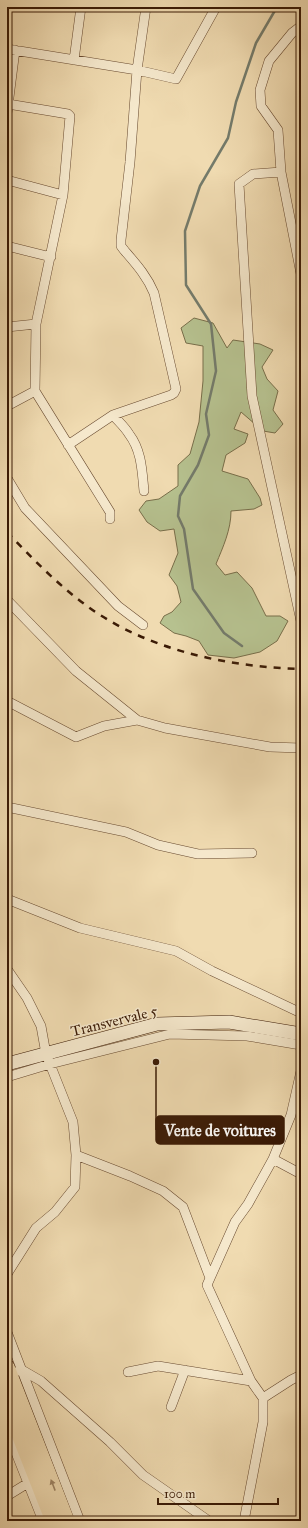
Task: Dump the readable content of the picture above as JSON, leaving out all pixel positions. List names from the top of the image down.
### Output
{
  "streets": {
    "main road": ["Transvervale 5"]
  },
  "places": ["Vente de voitures"],
  "scale_bar": "100 m"
}
